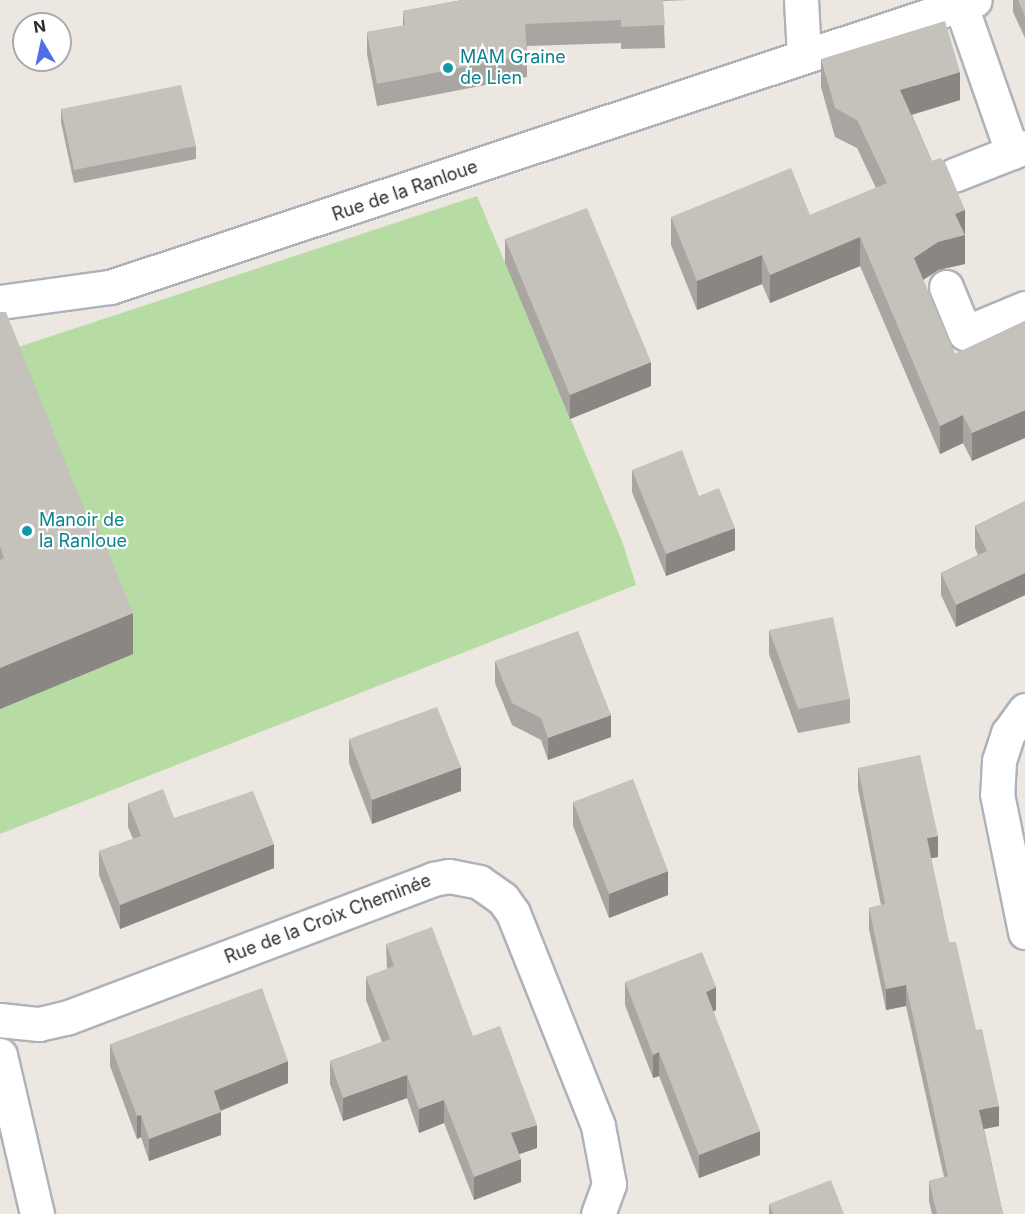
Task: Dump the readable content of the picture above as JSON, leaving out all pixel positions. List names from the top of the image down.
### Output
{
  "streets": {
    "street": ["Rue de la Ranloue", "Rue de la Croix Cheminée"]
  },
  "places": ["MAM Graine de Lien", "Manoir de la Ranloue"],
  "north": "top"
}
